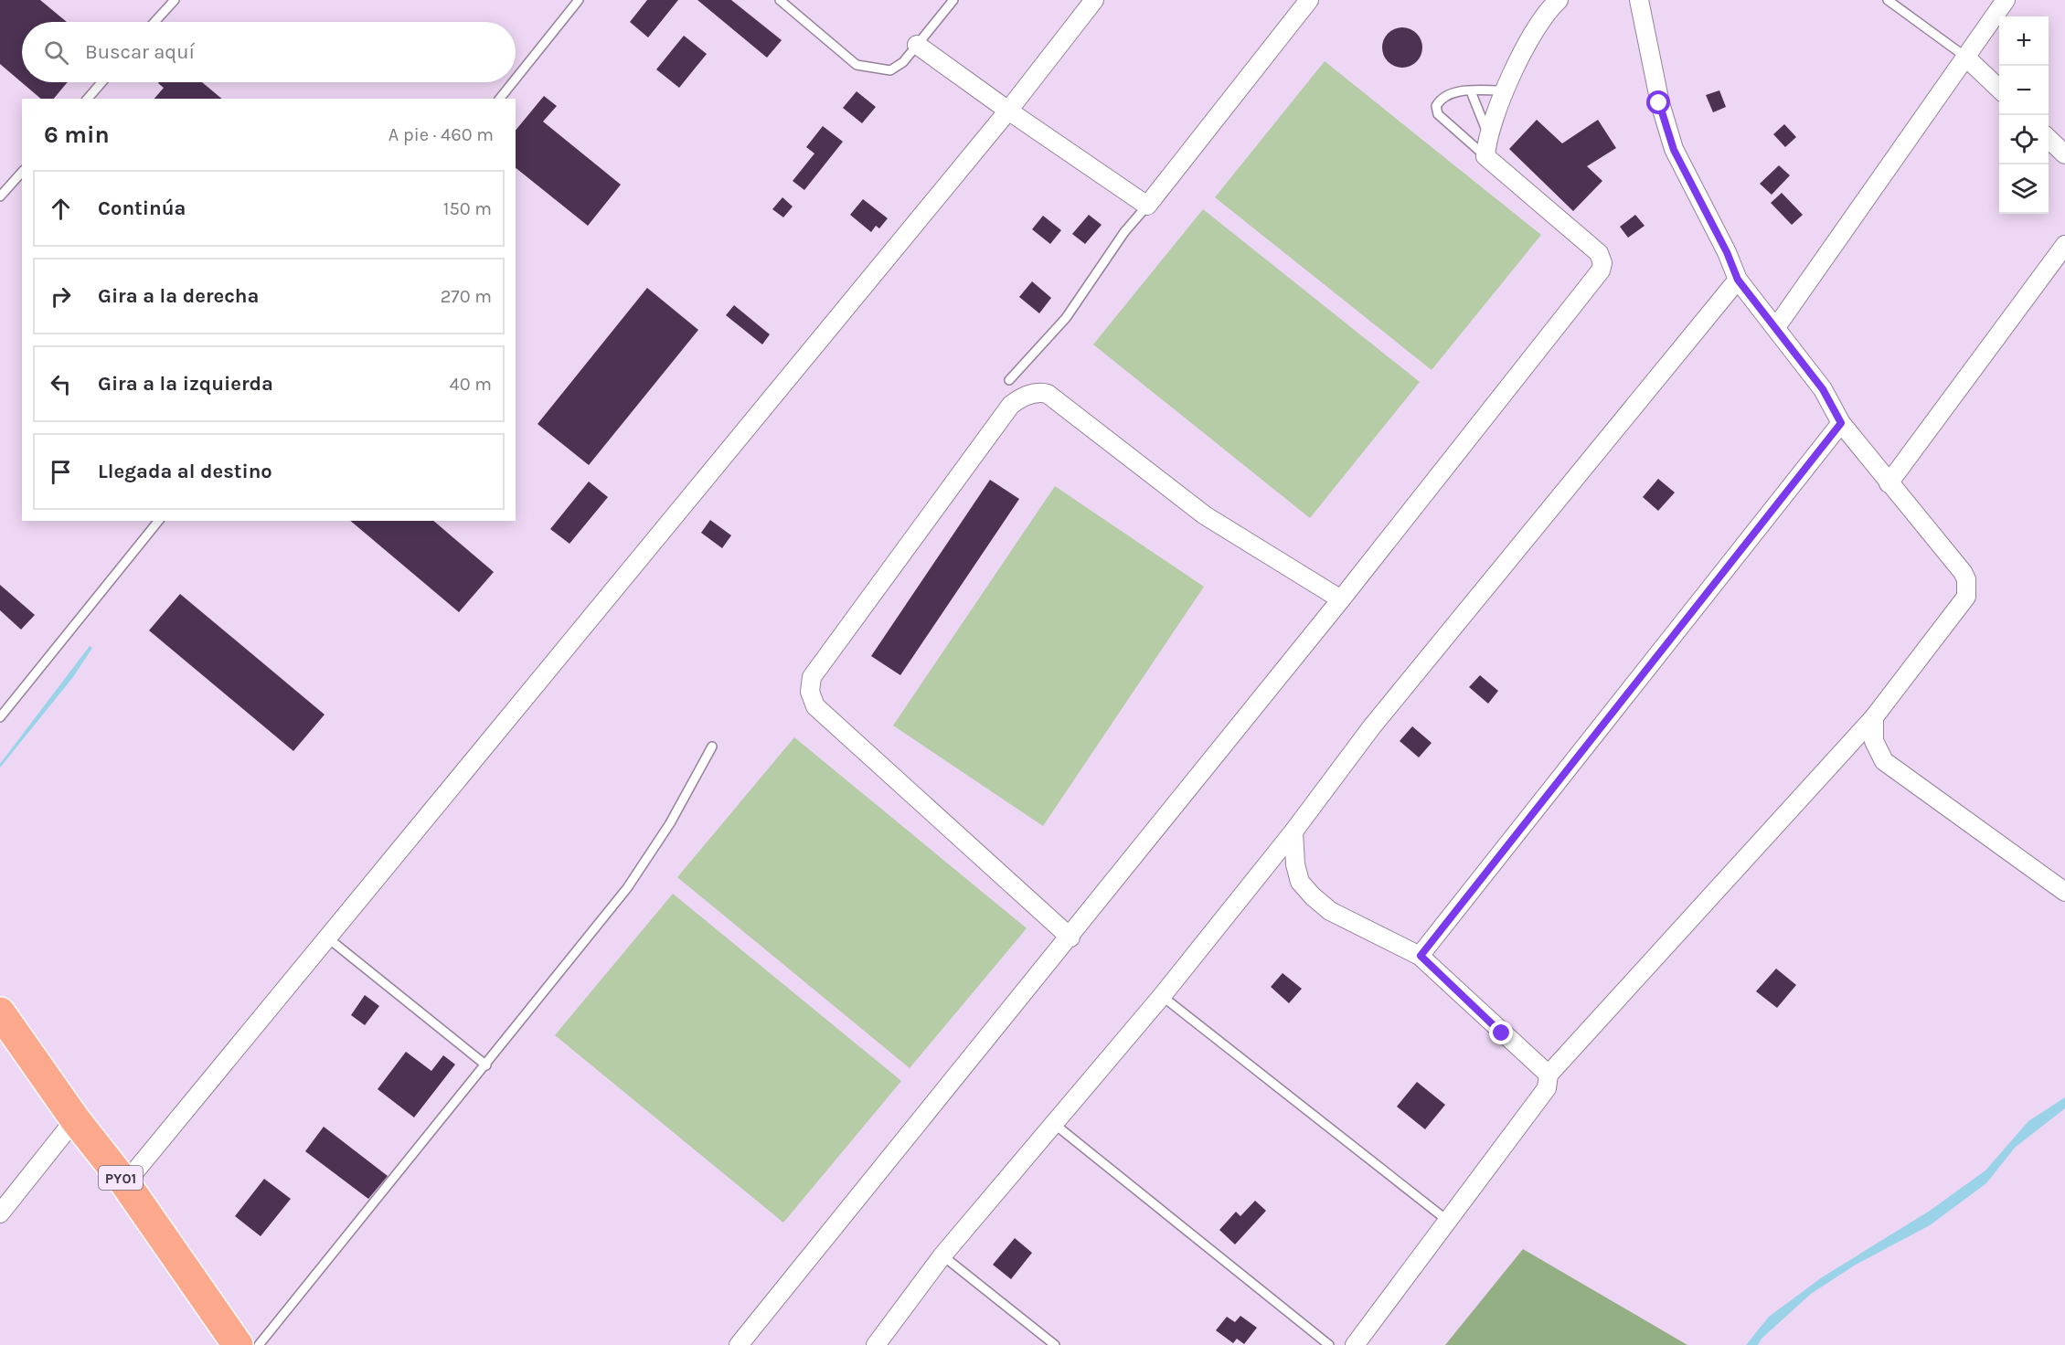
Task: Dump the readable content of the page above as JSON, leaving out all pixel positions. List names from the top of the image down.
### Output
{
  "streets": {
    "highway": ["PY01"]
  },
  "page": {
    "map_buttons": ["+", "−"],
    "search": "Buscar aquí",
    "heading": ["6 min", "A pie · 460 m"],
    "list": [
      ["Continúa", "150 m"],
      ["Gira a la derecha", "270 m"],
      ["Gira a la izquierda", "40 m"],
      "Llegada al destino"
    ]
  }
}
